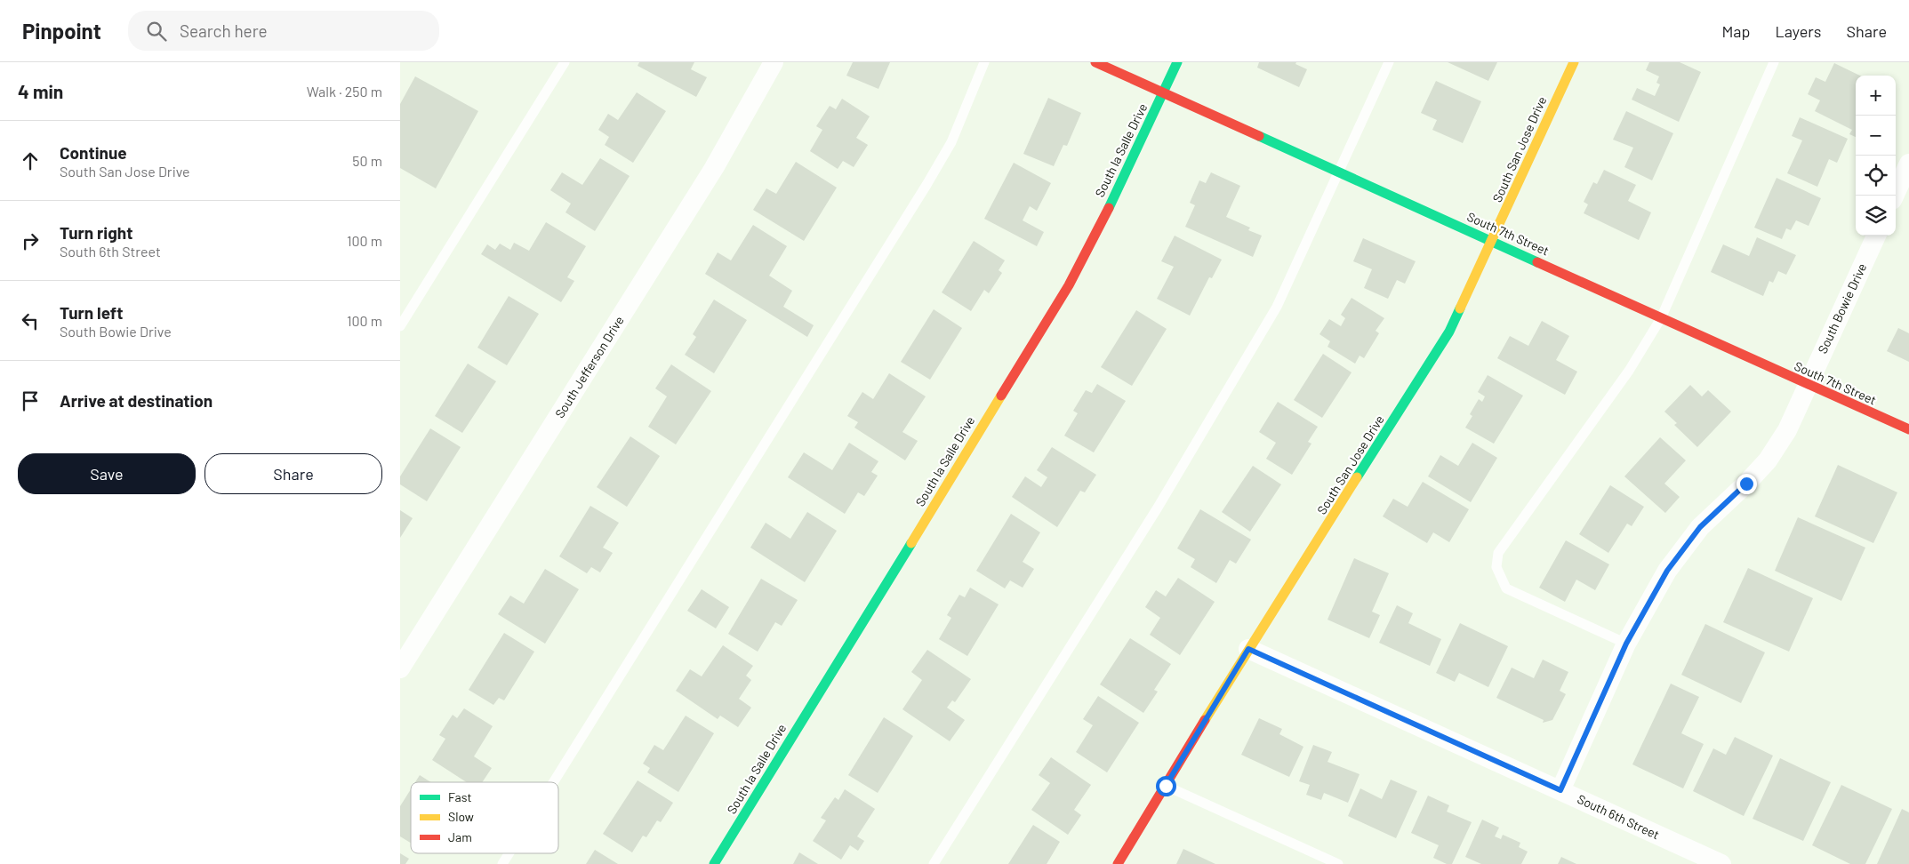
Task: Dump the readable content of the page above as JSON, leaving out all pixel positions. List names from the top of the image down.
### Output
{
  "streets": {
    "street": [
      "South San Jose Drive",
      "South la Salle Drive",
      "South 7th Street",
      "South Bowie Drive",
      "South Jefferson Drive",
      "South 6th Street"
    ]
  },
  "crossings": [
    ["South San Jose Drive", "South 7th Street"],
    ["South San Jose Drive", "South 6th Street"],
    ["South la Salle Drive", "South 7th Street"],
    ["South 7th Street", "South Bowie Drive"],
    ["South Bowie Drive", "South 6th Street"]
  ],
  "legend": ["Fast", "Slow", "Jam"],
  "page": {
    "header": "Pinpoint",
    "search": "Search here",
    "nav": ["Map", "Layers", "Share"],
    "heading": ["4 min", "Walk · 250 m"],
    "map_buttons": ["+", "−"],
    "list": [
      ["Continue", "South San Jose Drive", "50 m"],
      ["Turn right", "South 6th Street", "100 m"],
      ["Turn left", "South Bowie Drive", "100 m"],
      "Arrive at destination"
    ],
    "buttons": ["Save", "Share"]
  }
}
